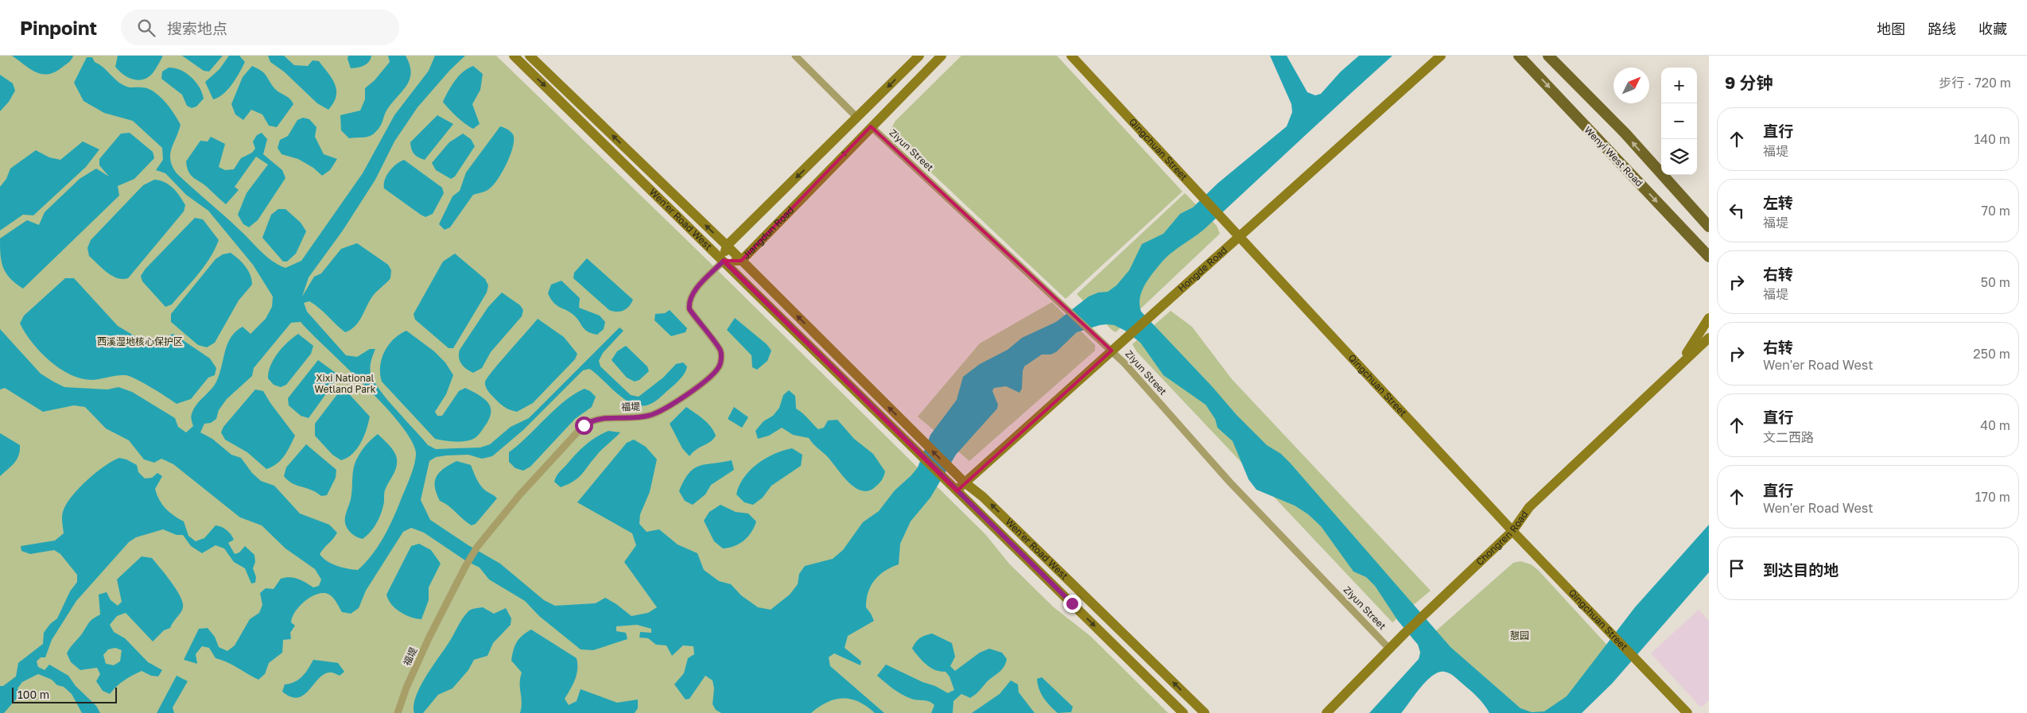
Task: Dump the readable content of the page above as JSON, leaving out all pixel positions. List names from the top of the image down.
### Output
{
  "streets": {
    "main road": [
      "Qingchuan Street",
      "Wenyi West Road",
      "Wen'er Road West",
      "Jiangdun Road",
      "Hongde Road",
      "Chongren Road"
    ],
    "street": ["Ziyun Street", "福堤"]
  },
  "crossings": [
    ["Ziyun Street", "Jiangdun Road"],
    ["Ziyun Street", "Hongde Road"],
    ["Ziyun Street", "Chongren Road"],
    ["Qingchuan Street", "Hongde Road"],
    ["Qingchuan Street", "Chongren Road"],
    ["Wen'er Road West", "Jiangdun Road"],
    ["Wen'er Road West", "Hongde Road"],
    ["Wen'er Road West", "福堤"],
    ["Jiangdun Road", "福堤"]
  ],
  "parks": ["西溪湿地核心保护区", "Xixi National Wetland Park", "憇园"],
  "scale_bar": "100 m",
  "north": "top right",
  "page": {
    "header": "Pinpoint",
    "search": "搜索地点",
    "nav": ["地图", "路线", "收藏"],
    "heading": ["9 分钟", "步行 · 720 m"],
    "map_buttons": ["+", "−"],
    "list": [
      ["直行", "福堤", "140 m"],
      ["左转", "福堤", "70 m"],
      ["右转", "福堤", "50 m"],
      ["右转", "Wen'er Road West", "250 m"],
      ["直行", "文二西路", "40 m"],
      ["直行", "Wen'er Road West", "170 m"],
      "到达目的地"
    ],
    "scale": "100 m"
  }
}
